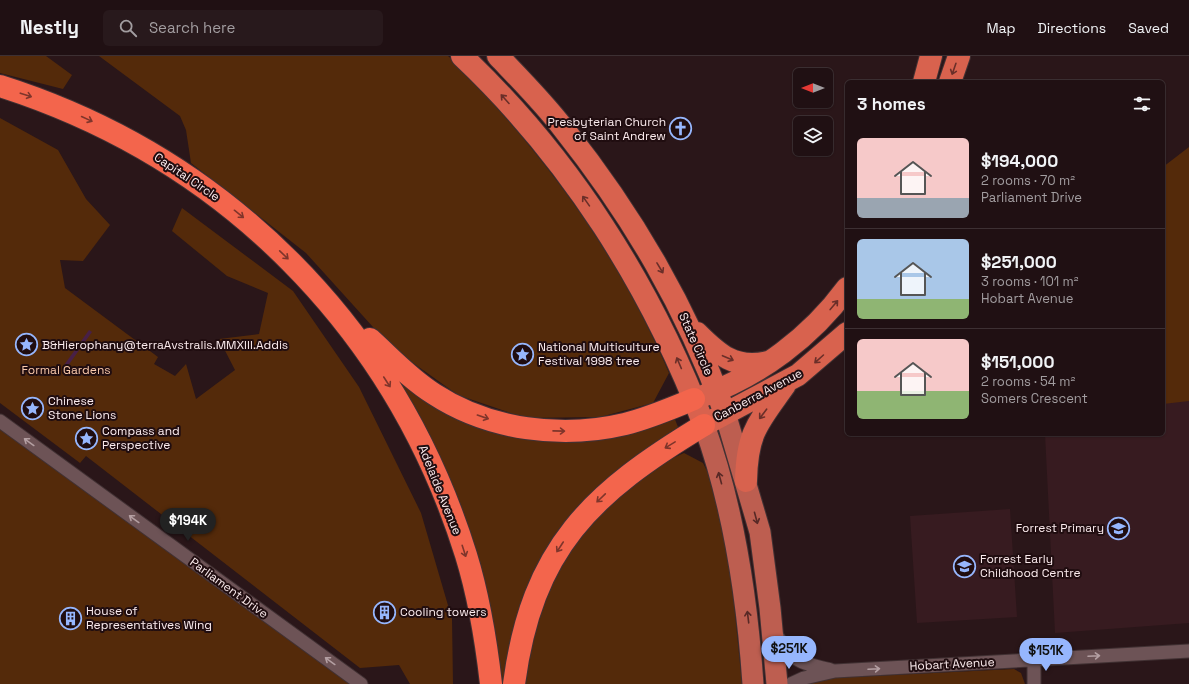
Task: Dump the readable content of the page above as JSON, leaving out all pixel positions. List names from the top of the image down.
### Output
{
  "streets": {
    "highway": [
      "Capital Circle",
      "State Circle",
      "Canberra Avenue",
      "Adelaide Avenue"
    ],
    "street": ["Parliament Drive", "Hobart Avenue"]
  },
  "crossings": [
    ["Capital Circle", "Adelaide Avenue"],
    ["State Circle", "Canberra Avenue"],
    ["State Circle", "Hobart Avenue"]
  ],
  "one_way": [
    "Capital Circle",
    "Adelaide Avenue",
    "Parliament Drive",
    "Hobart Avenue"
  ],
  "parks": ["Formal Gardens"],
  "places": {
    "church": ["Presbyterian Church of Saint Andrew"],
    "place": [
      "B&Hierophany@terraAvstralis.MMXIII.Addis",
      "National Multiculture Festival 1998 tree",
      "Chinese Stone Lions",
      "Compass and Perspective"
    ],
    "school or university": ["Forrest Primary", "Forrest Early Childhood Centre"],
    "building": ["Cooling towers", "House of Representatives Wing"]
  },
  "north": "left",
  "page": {
    "header": "Nestly",
    "search": "Search here",
    "nav": ["Map", "Directions", "Saved"],
    "heading": "3 homes",
    "list": [
      {
        "name": "$194,000",
        "note": "2 rooms · 70 m² · Parliament Drive"
      },
      {
        "name": "$251,000",
        "note": "3 rooms · 101 m² · Hobart Avenue"
      },
      {
        "name": "$151,000",
        "note": "2 rooms · 54 m² · Somers Crescent"
      }
    ],
    "price": ["$194K", "$251K", "$151K"]
  }
}
